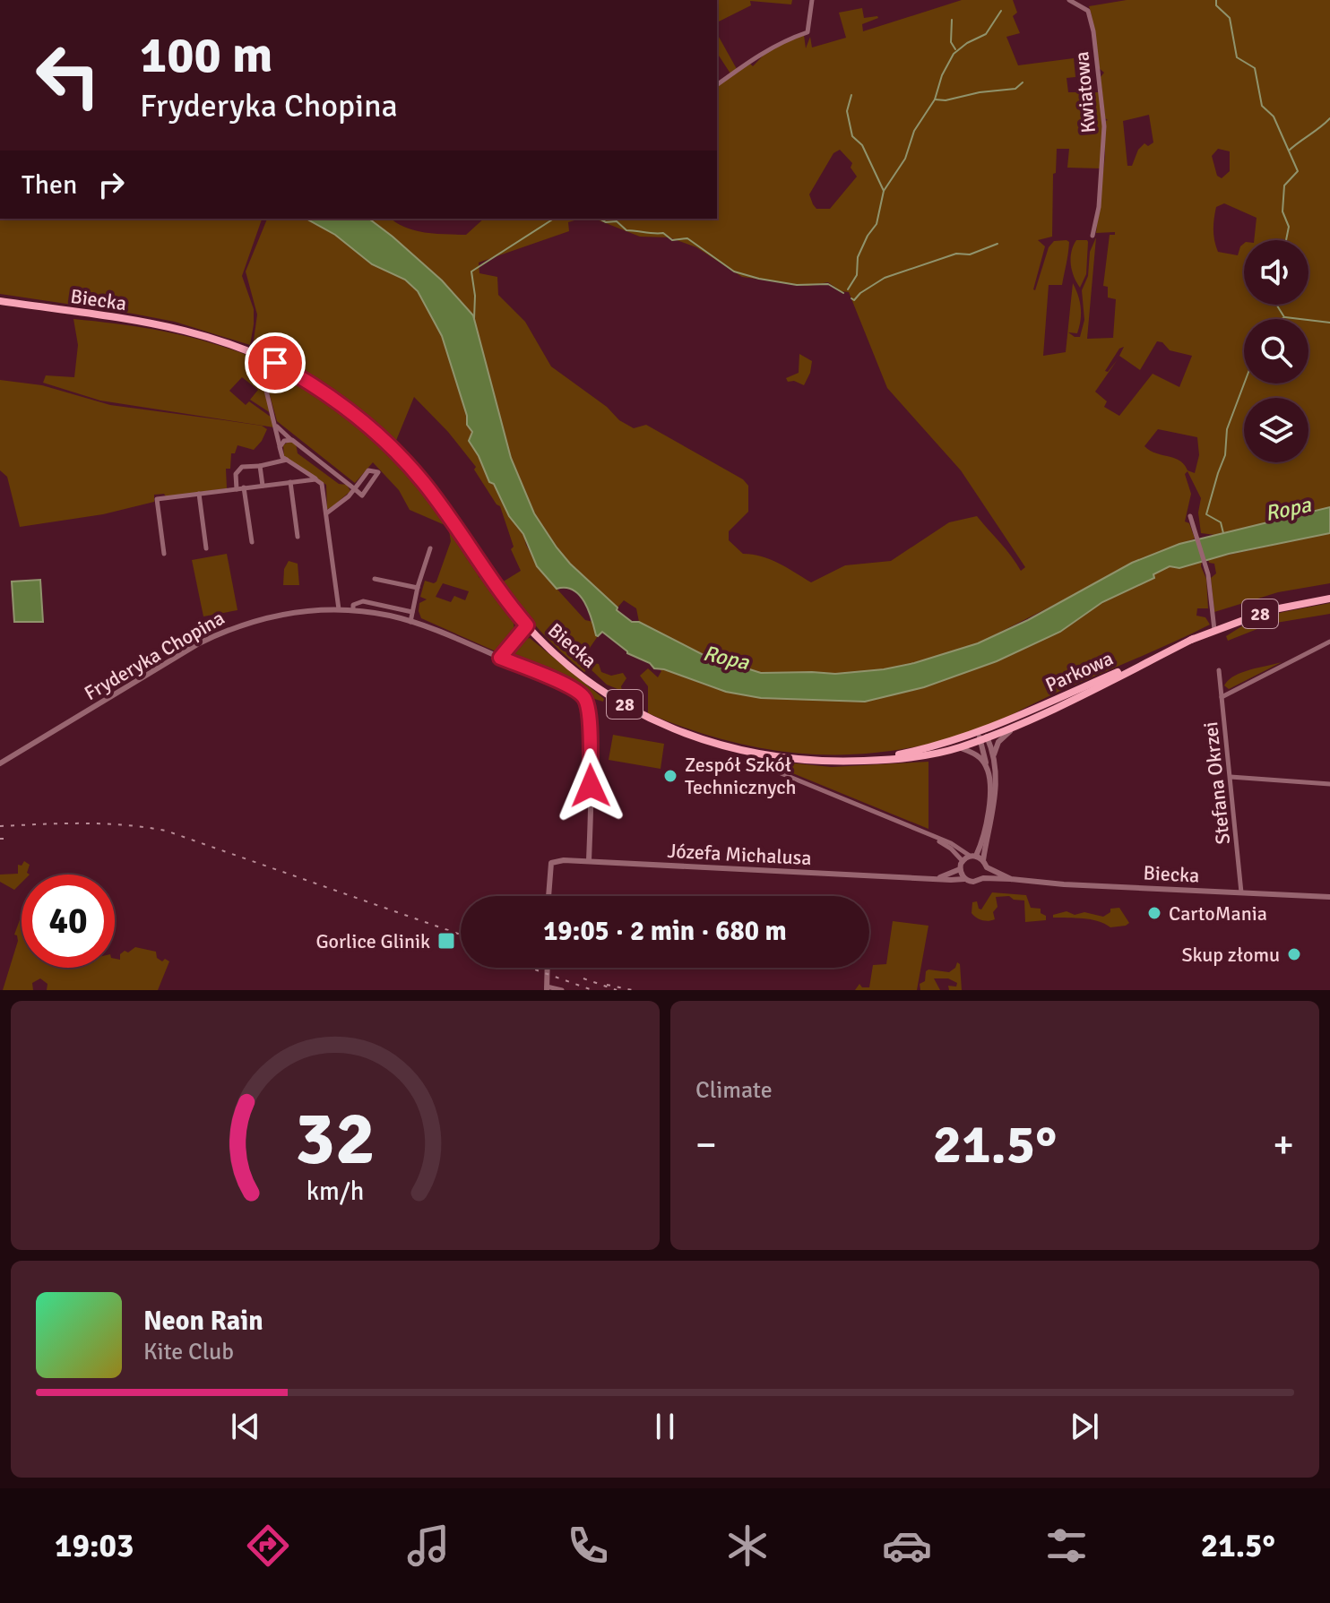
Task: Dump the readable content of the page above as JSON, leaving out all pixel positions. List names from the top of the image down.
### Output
{
  "streets": {
    "main road": ["Biecka", "28", "Parkowa"],
    "street": [
      "Kwiatowa",
      "Fryderyka Chopina",
      "Stefana Okrzei",
      "Józefa Michalusa"
    ]
  },
  "crossings": [
    ["Biecka", "28"],
    ["Biecka", "Parkowa"],
    ["Biecka", "Stefana Okrzei"],
    ["Biecka", "Józefa Michalusa"],
    ["28", "Parkowa"],
    ["Fryderyka Chopina", "Józefa Michalusa"]
  ],
  "water": ["Ropa"],
  "places": {
    "other": ["Zespół Szkół Technicznych", "CartoMania", "Skup złomu"],
    "transit": ["Gorlice Glinik"]
  },
  "page": {
    "turn": ["100 m", "Fryderyka Chopina"],
    "then": "Then",
    "limit": "40",
    "trip": "19:05 · 2 min · 680 m",
    "tile": "Climate",
    "heat": ["−", "21.5°", "+"],
    "song": ["Neon Rain", "Kite Club"],
    "tabs": ["19:03", "21.5°"],
    "gauge": ["32", "km/h"]
  }
}
